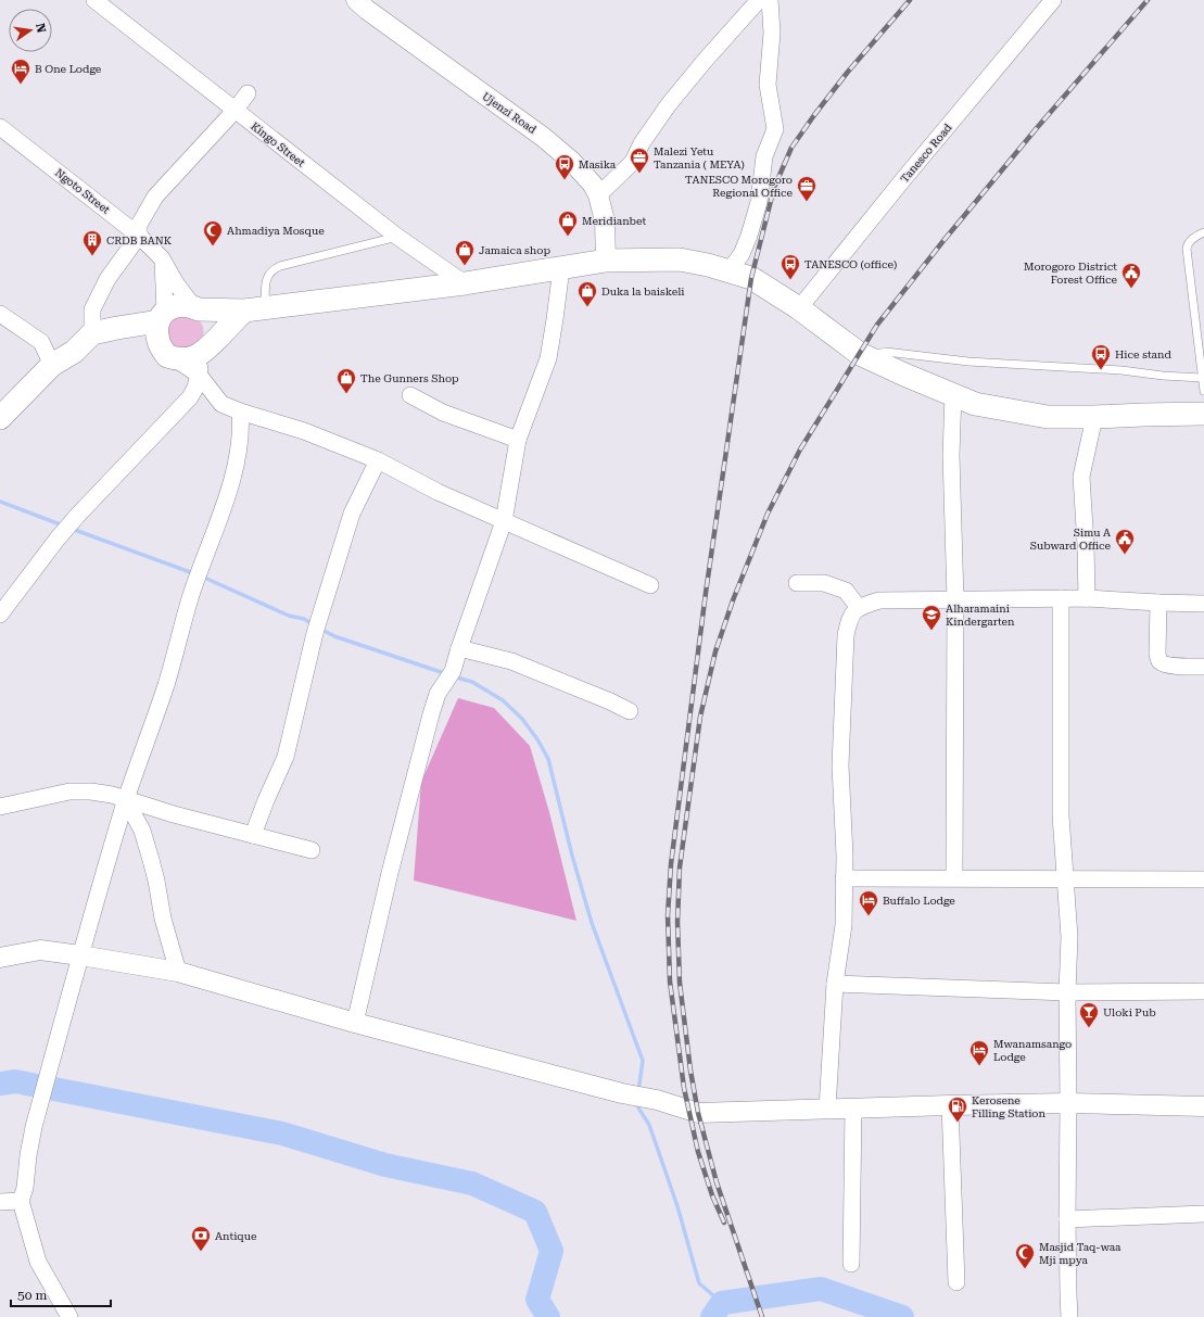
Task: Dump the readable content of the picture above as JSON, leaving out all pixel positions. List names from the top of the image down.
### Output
{
  "streets": {
    "street": [
      "Ujenzi Road",
      "Kingo Street",
      "Tanesco Road",
      "Ngoto Street"
    ]
  },
  "places": {
    "hotel": ["B One Lodge", "Buffalo Lodge", "Mwanamsango Lodge"],
    "office": ["Malezi Yetu Tanzania ( MEYA)", "TANESCO Morogoro Regional Office"],
    "bus stop": ["Masika", "TANESCO (office)", "Hice stand"],
    "shop": [
      "Meridianbet",
      "Jamaica shop",
      "Duka la baiskeli",
      "The Gunners Shop"
    ],
    "mosque": ["Ahmadiya Mosque", "Masjid Taq-waa Mji mpya"],
    "building": ["CRDB BANK"],
    "public building": ["Morogoro District Forest Office", "Simu A Subward Office"],
    "school or university": ["Alharamaini Kindergarten"],
    "bar": ["Uloki Pub"],
    "fuel station": ["Kerosene Filling Station"],
    "bank": ["Antique"]
  },
  "scale_bar": "50 m",
  "north": "right"
}
